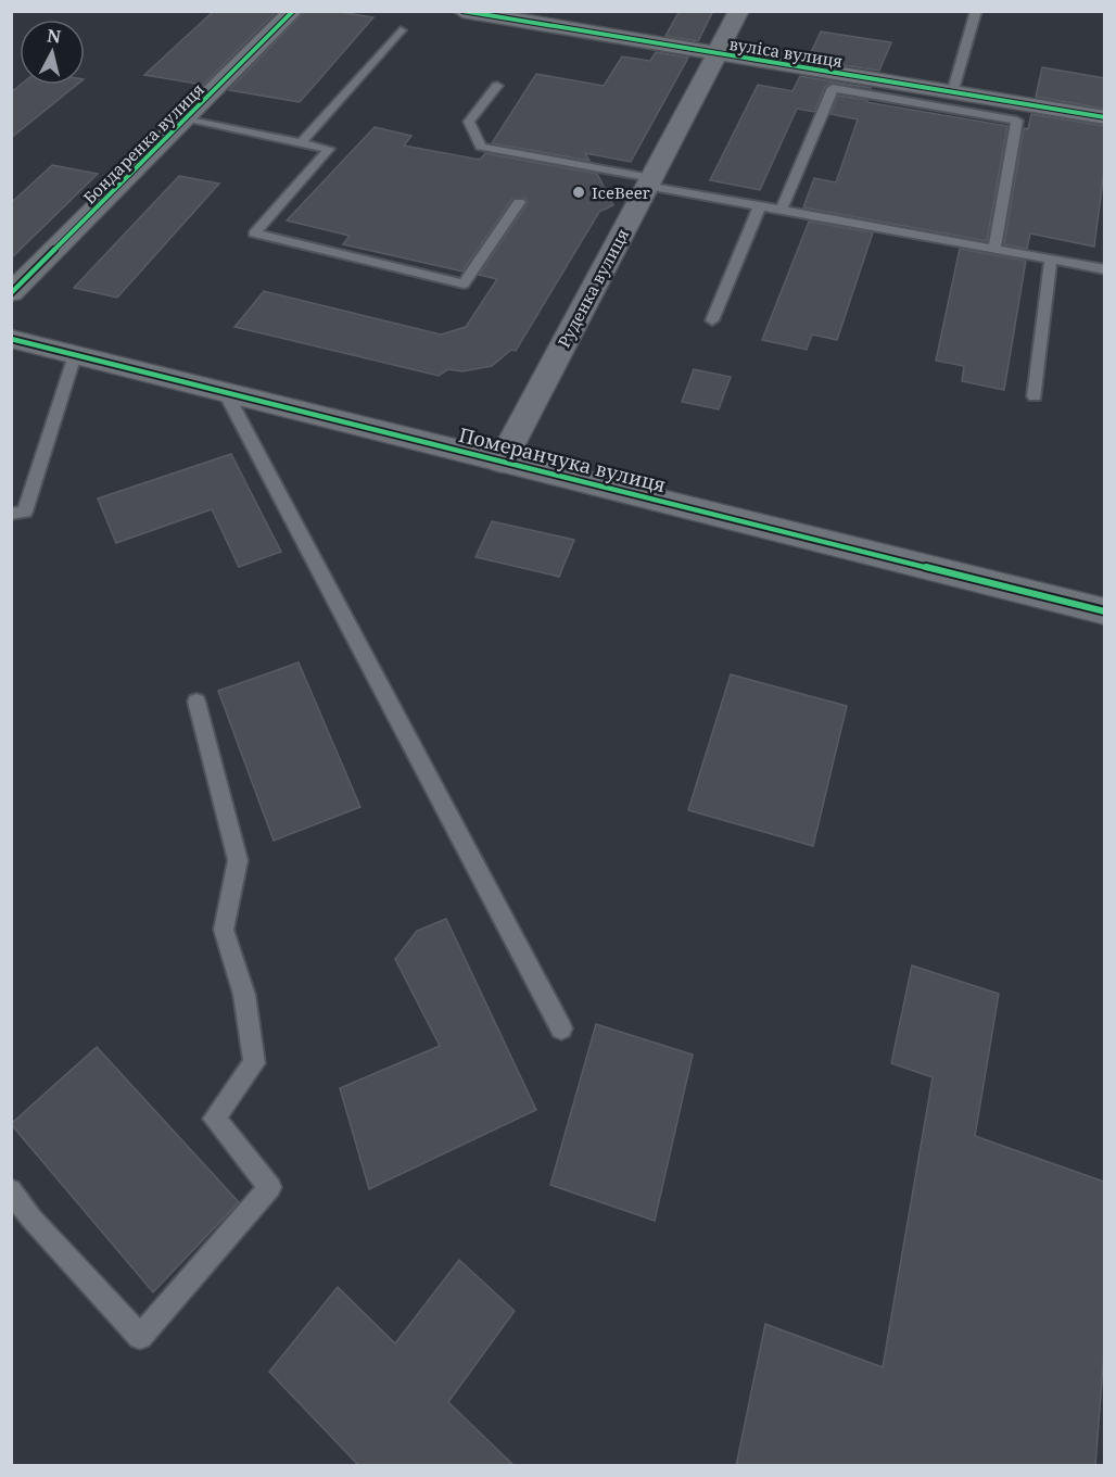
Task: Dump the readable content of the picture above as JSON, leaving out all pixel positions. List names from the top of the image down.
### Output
{
  "streets": {
    "street": [
      "вуліса вулиця",
      "Бондаренка вулиця",
      "Руденка вулиця",
      "Померанчука вулиця"
    ]
  },
  "crossings": [
    ["вуліса вулиця", "Руденка вулиця"],
    ["Руденка вулиця", "Померанчука вулиця"]
  ],
  "places": ["IceBeer"],
  "north": "top"
}
